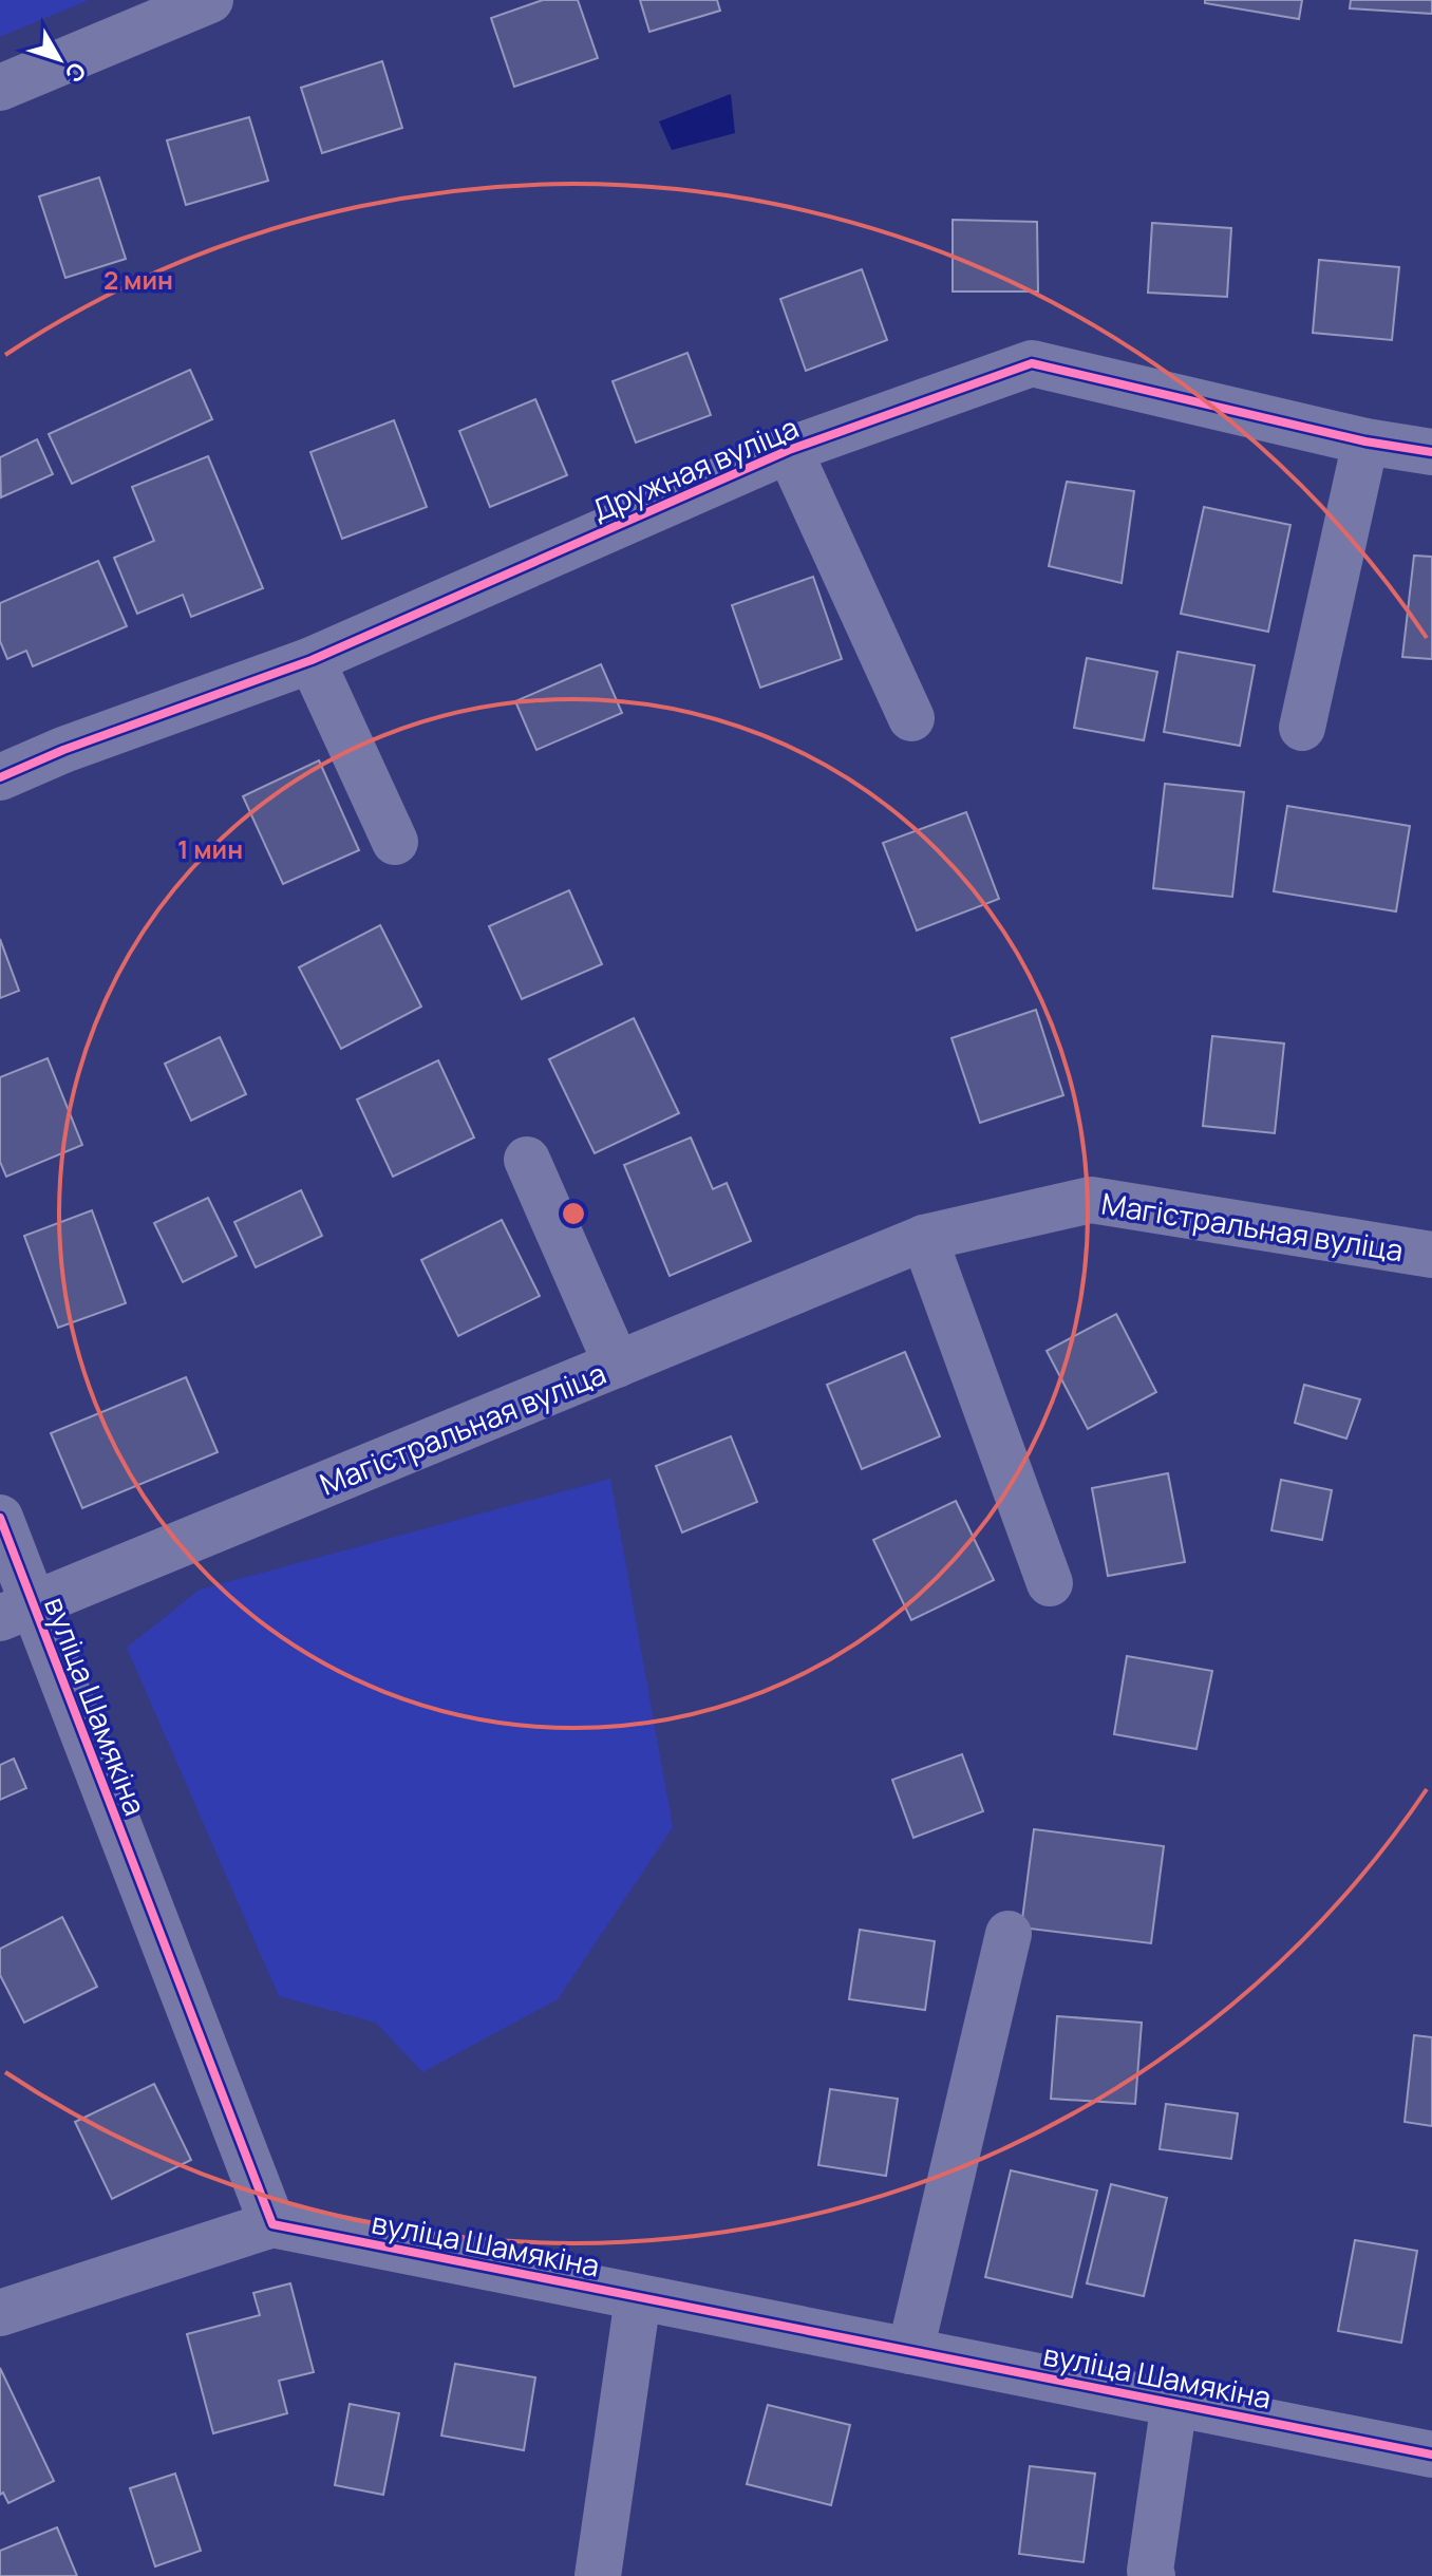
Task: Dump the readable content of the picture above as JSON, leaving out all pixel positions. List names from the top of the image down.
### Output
{
  "streets": {
    "street": ["Дружная вуліца", "Магістральная вуліца", "вуліца Шамякіна"]
  },
  "crossings": [
    ["Магістральная вуліца", "вуліца Шамякіна"]
  ],
  "north": "bottom right",
  "rings": ["2 мин", "1 мин"]
}
